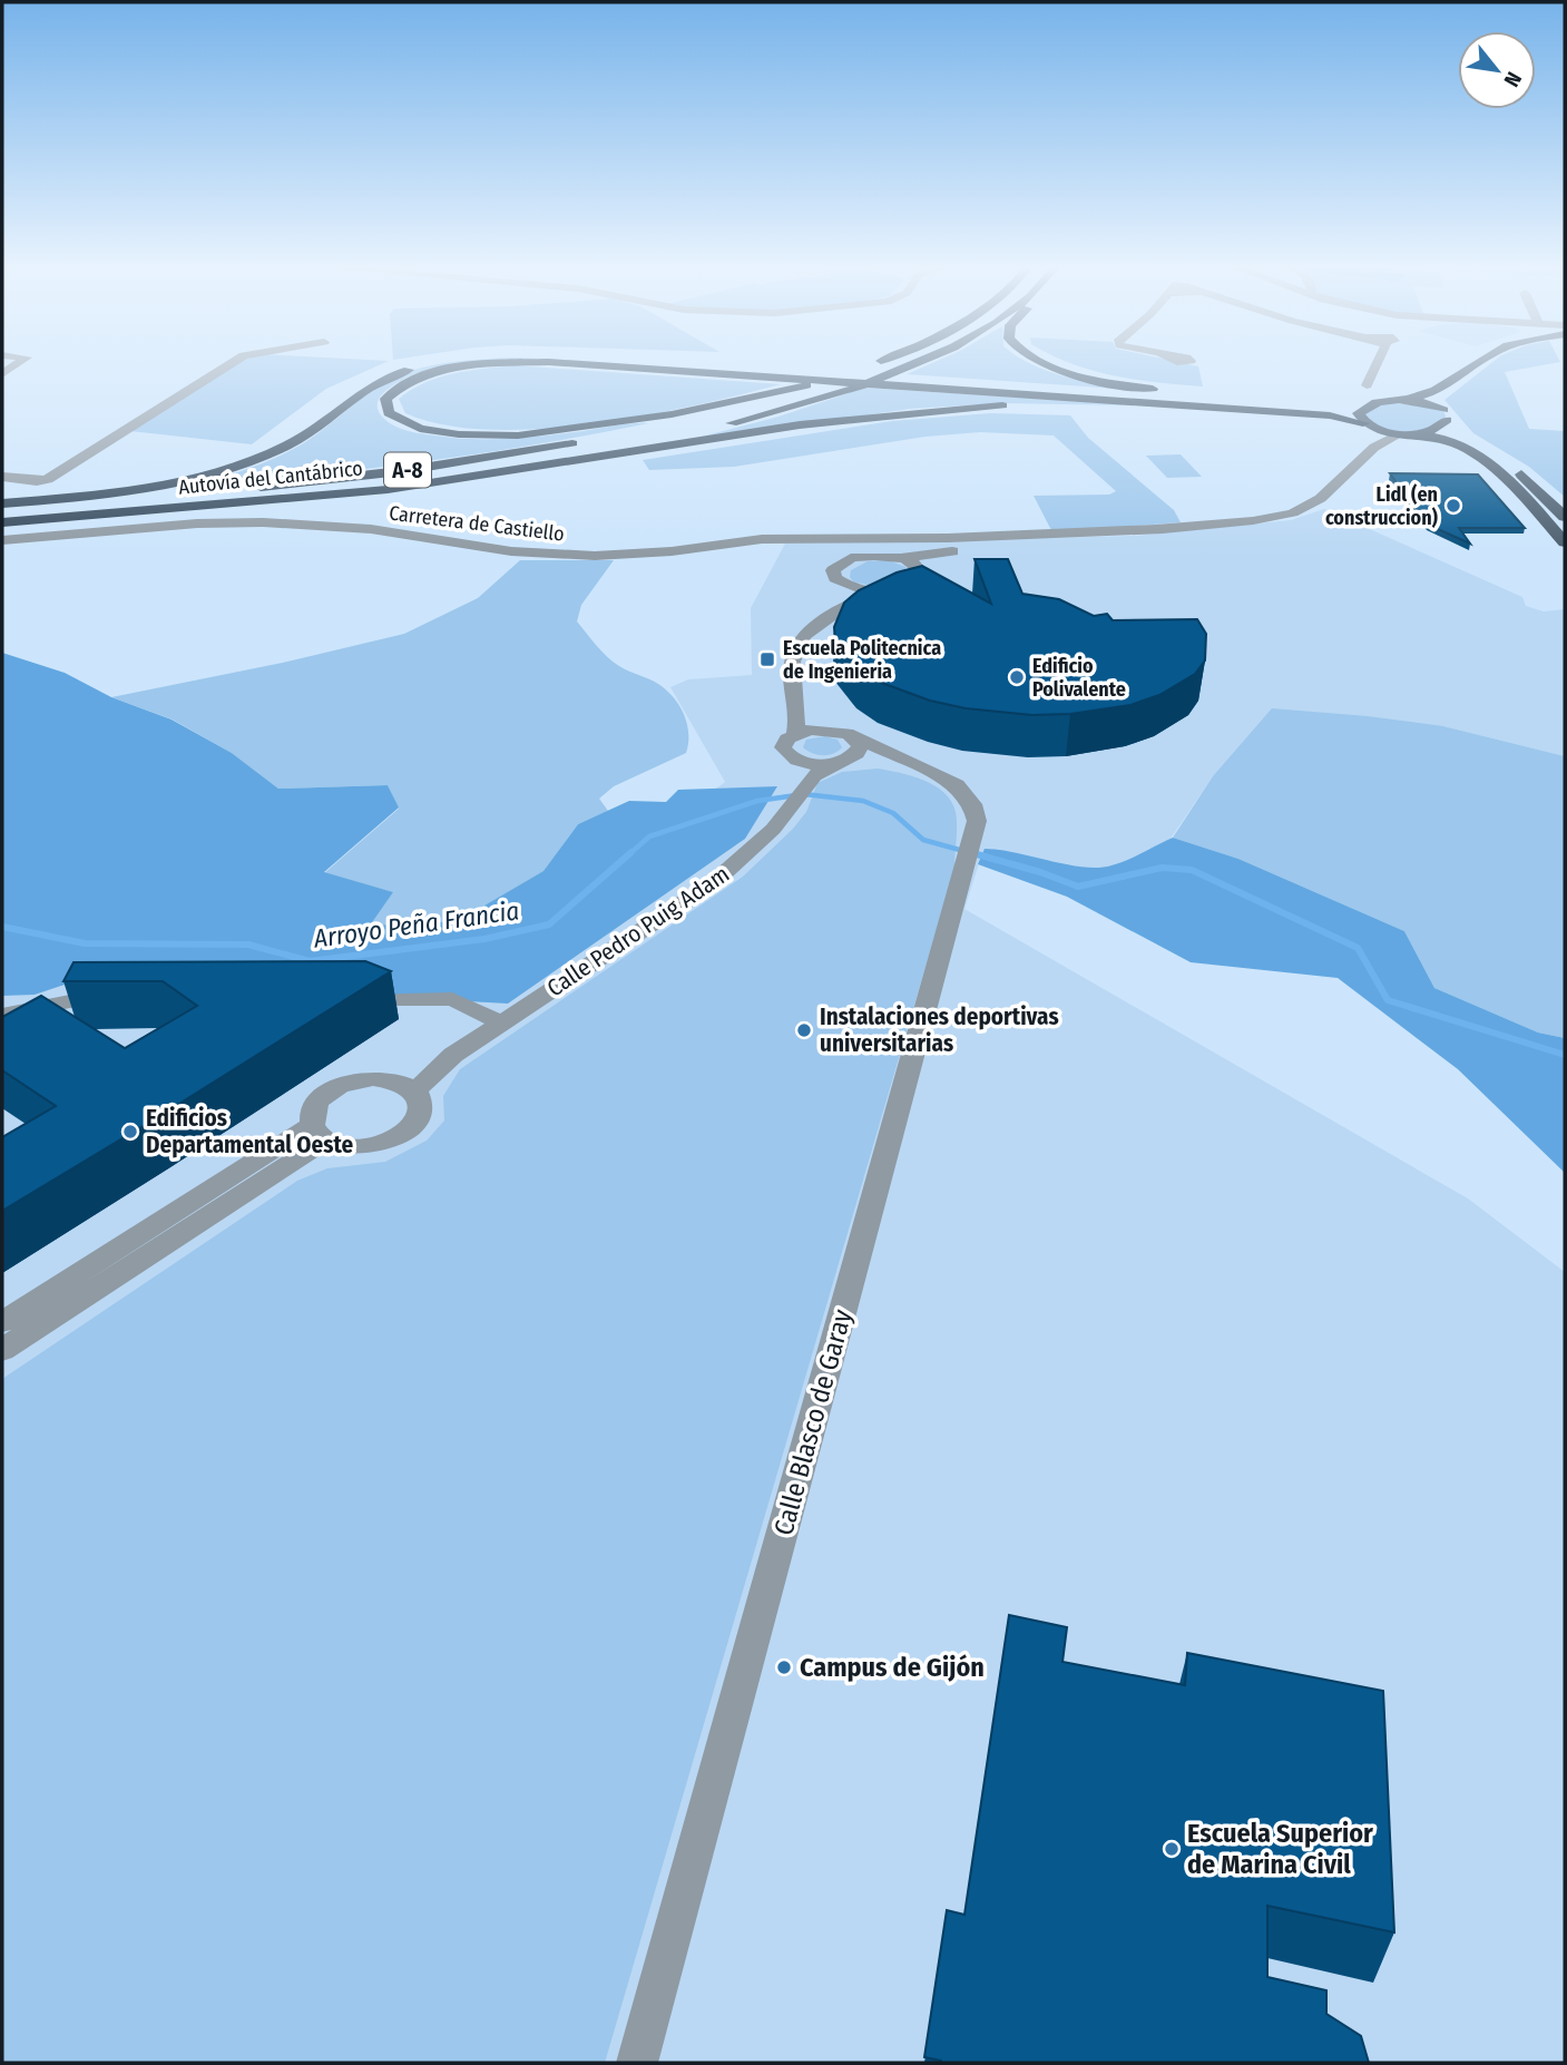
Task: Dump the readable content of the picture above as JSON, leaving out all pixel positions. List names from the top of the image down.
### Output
{
  "streets": {
    "highway": ["A-8", "Autovía del Cantábrico"],
    "street": ["Carretera de Castiello", "Calle Pedro Puig Adam", "Calle Blasco de Garay"]
  },
  "water": ["Arroyo Peña Francia"],
  "places": {
    "other": [
      "Lidl (en construccion)",
      "Edificio Polivalente",
      "Instalaciones deportivas universitarias",
      "Edificios Departamental Oeste",
      "Campus de Gijón",
      "Escuela Superior de Marina Civil"
    ],
    "transit": ["Escuela Politecnica de Ingenieria"]
  },
  "north": "bottom right"
}
